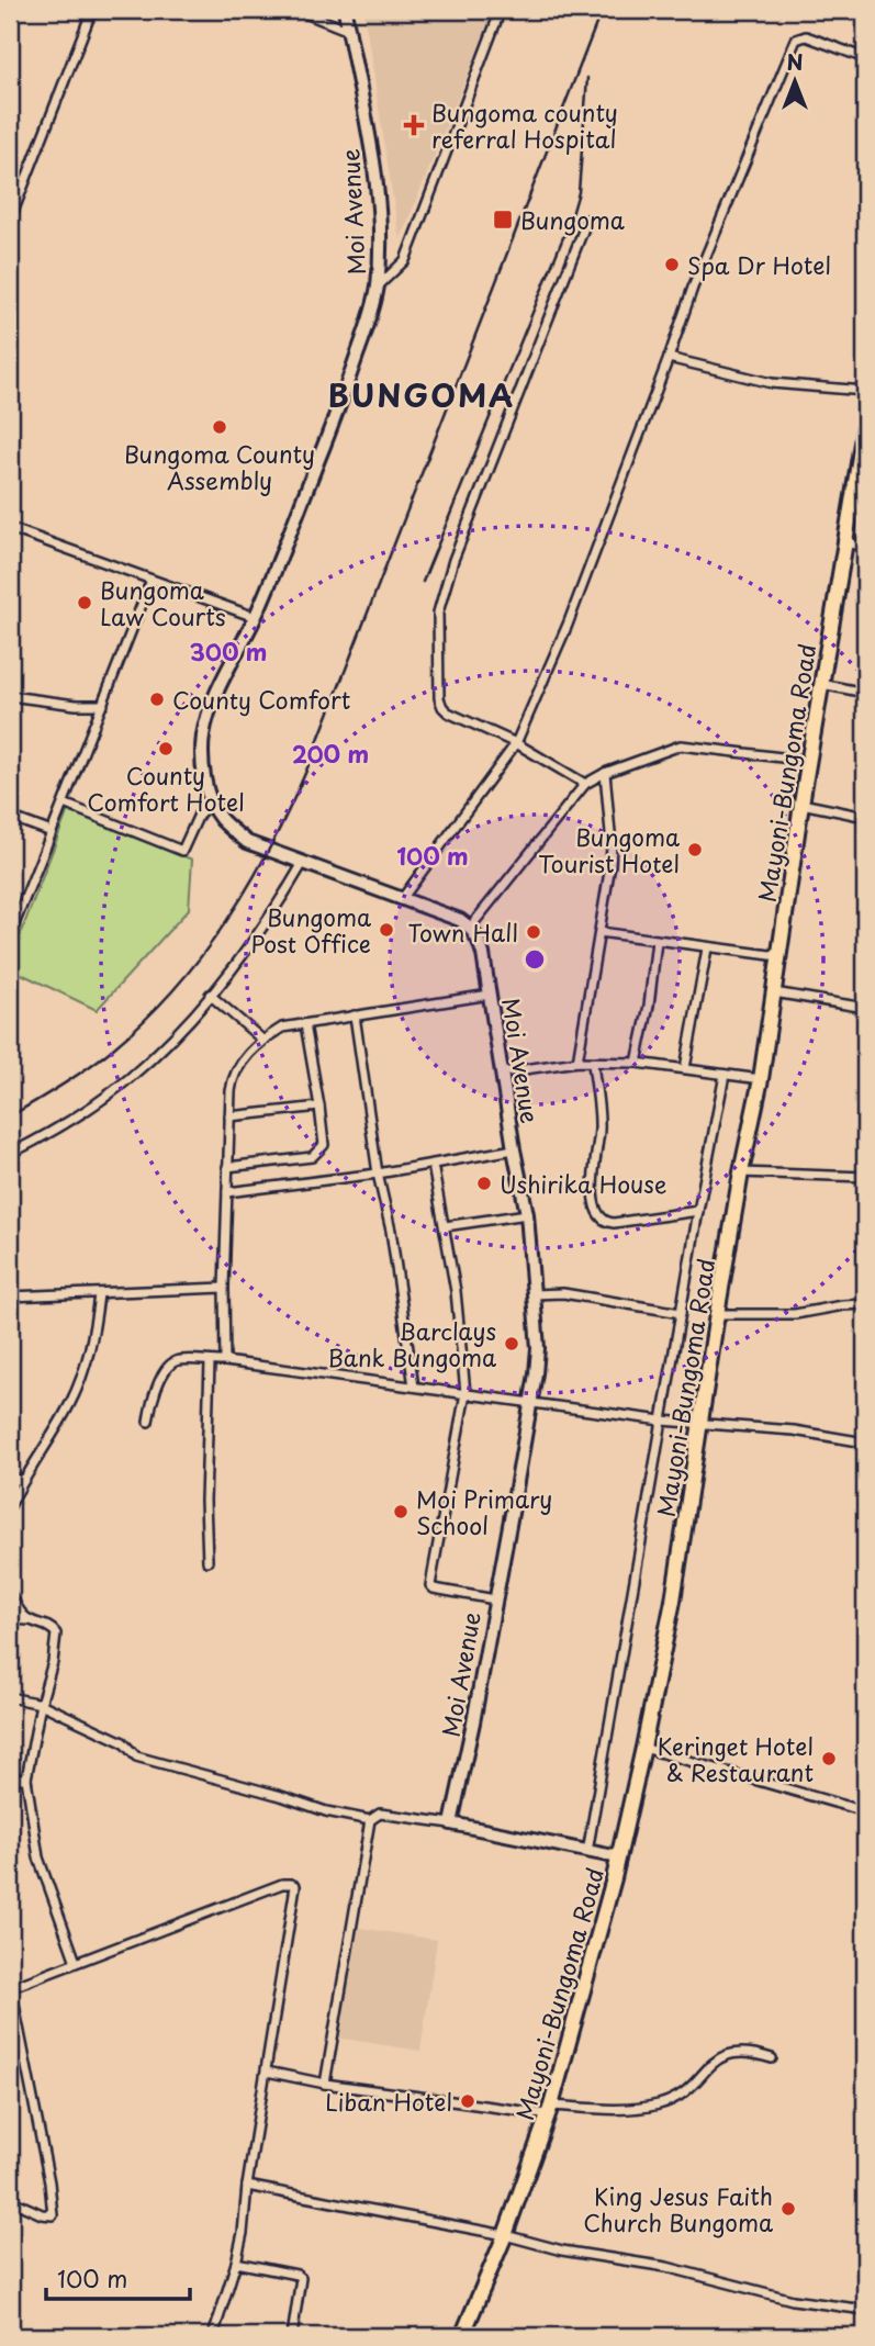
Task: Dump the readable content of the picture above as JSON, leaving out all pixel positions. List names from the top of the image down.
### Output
{
  "streets": {
    "main road": ["Mayoni-Bungoma Road"],
    "street": ["Moi Avenue"]
  },
  "districts": ["BUNGOMA"],
  "places": {
    "health": ["Bungoma county referral Hospital"],
    "transit": ["Bungoma"],
    "other": [
      "Spa Dr Hotel",
      "Bungoma County Assembly",
      "Bungoma Law Courts",
      "County Comfort",
      "County Comfort Hotel",
      "Bungoma Tourist Hotel",
      "Bungoma Post Office",
      "Town Hall",
      "Ushirika House",
      "Barclays Bank Bungoma",
      "Moi Primary School",
      "Keringet Hotel & Restaurant",
      "Liban Hotel",
      "King Jesus Faith Church Bungoma"
    ]
  },
  "scale_bar": "100 m",
  "north": "top",
  "rings": ["300 m", "200 m", "100 m"]
}
